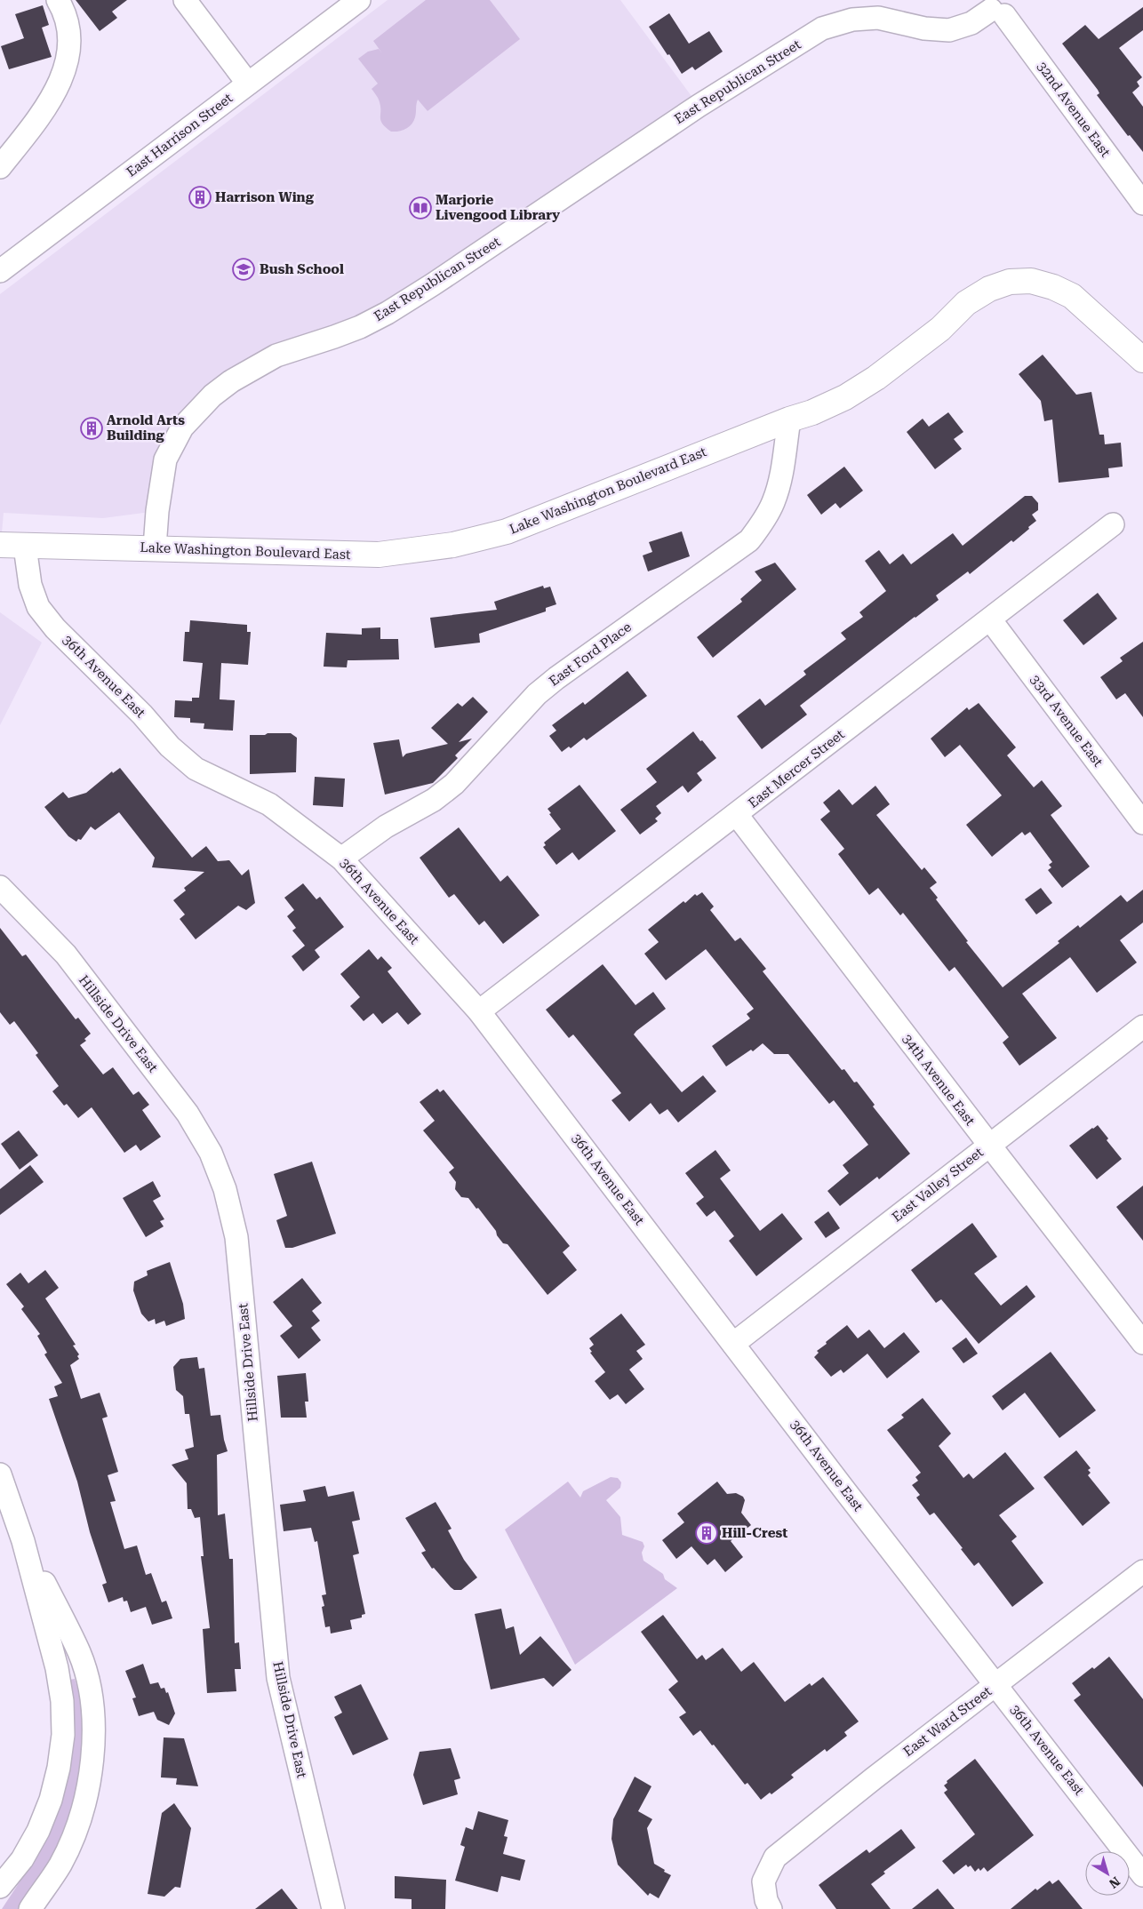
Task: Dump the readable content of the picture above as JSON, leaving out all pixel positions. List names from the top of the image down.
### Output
{
  "streets": {
    "main road": ["Lake Washington Boulevard East"],
    "street": [
      "East Republican Street",
      "32nd Avenue East",
      "East Harrison Street",
      "East Ford Place",
      "36th Avenue East",
      "33rd Avenue East",
      "East Mercer Street",
      "Hillside Drive East",
      "34th Avenue East",
      "East Valley Street",
      "East Ward Street"
    ]
  },
  "crossings": [
    ["East Republican Street", "32nd Avenue East"],
    ["East Republican Street", "Lake Washington Boulevard East"],
    ["Lake Washington Boulevard East", "East Ford Place"],
    ["Lake Washington Boulevard East", "36th Avenue East"],
    ["East Ford Place", "36th Avenue East"],
    ["36th Avenue East", "East Mercer Street"],
    ["36th Avenue East", "East Valley Street"],
    ["36th Avenue East", "East Ward Street"],
    ["33rd Avenue East", "East Mercer Street"],
    ["East Mercer Street", "34th Avenue East"],
    ["34th Avenue East", "East Valley Street"]
  ],
  "places": {
    "building": ["Harrison Wing", "Arnold Arts Building", "Hill-Crest"],
    "library": ["Marjorie Livengood Library"],
    "school or university": ["Bush School"]
  },
  "north": "bottom right"
}
